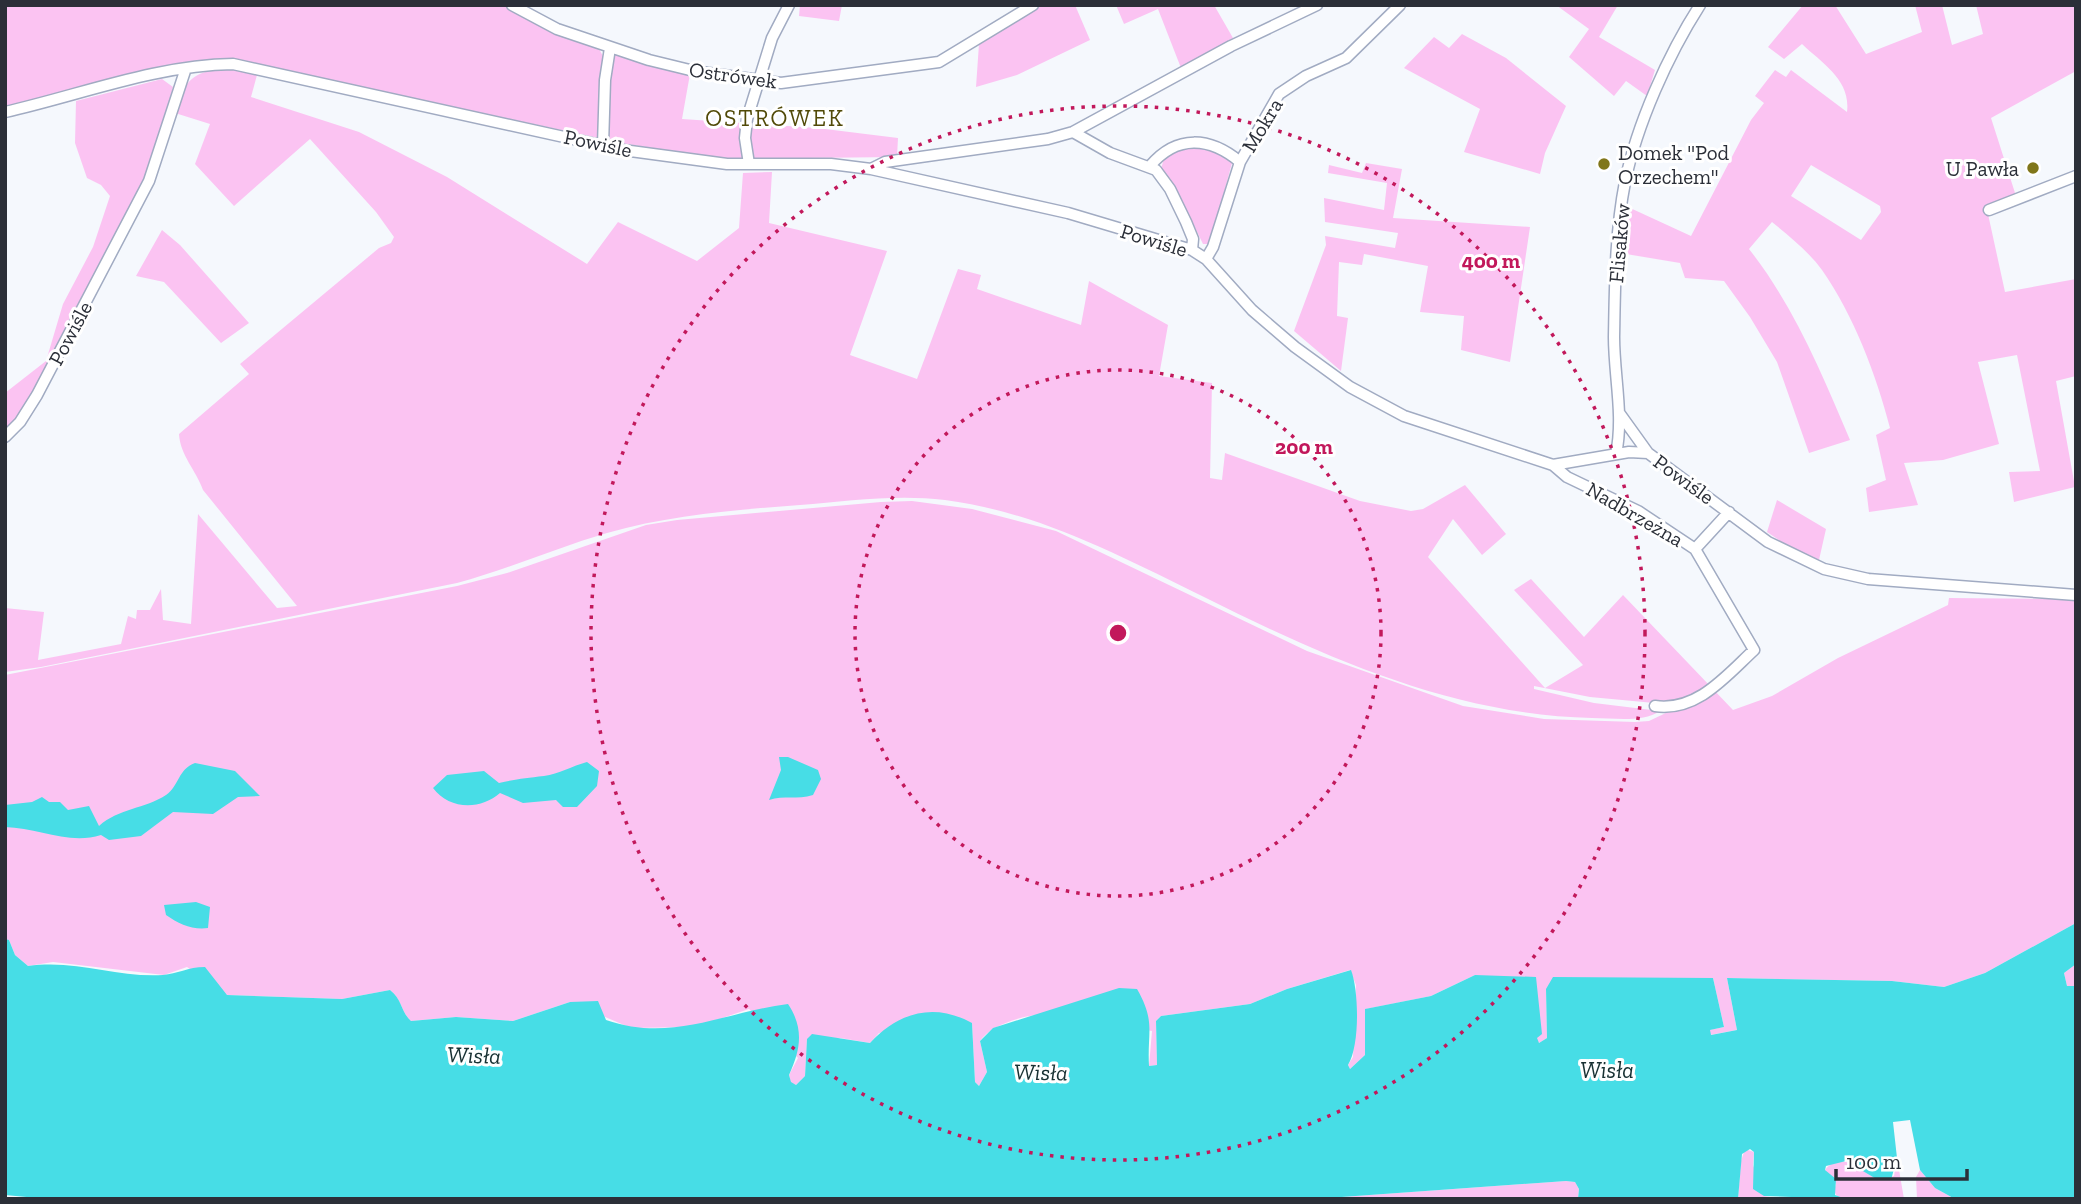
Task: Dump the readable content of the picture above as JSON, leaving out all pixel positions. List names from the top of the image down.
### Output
{
  "streets": {
    "street": [
      "Ostrówek",
      "Mokra",
      "Powiśle",
      "Flisaków",
      "Nadbrzeżna"
    ]
  },
  "crossings": [
    ["Mokra", "Powiśle"],
    ["Powiśle", "Flisaków"],
    ["Powiśle", "Nadbrzeżna"]
  ],
  "districts": ["OSTRÓWEK"],
  "water": ["Wisła"],
  "places": ["Domek \"Pod Orzechem\"", "U Pawła"],
  "scale_bar": "100 m",
  "rings": ["400 m", "200 m"]
}
